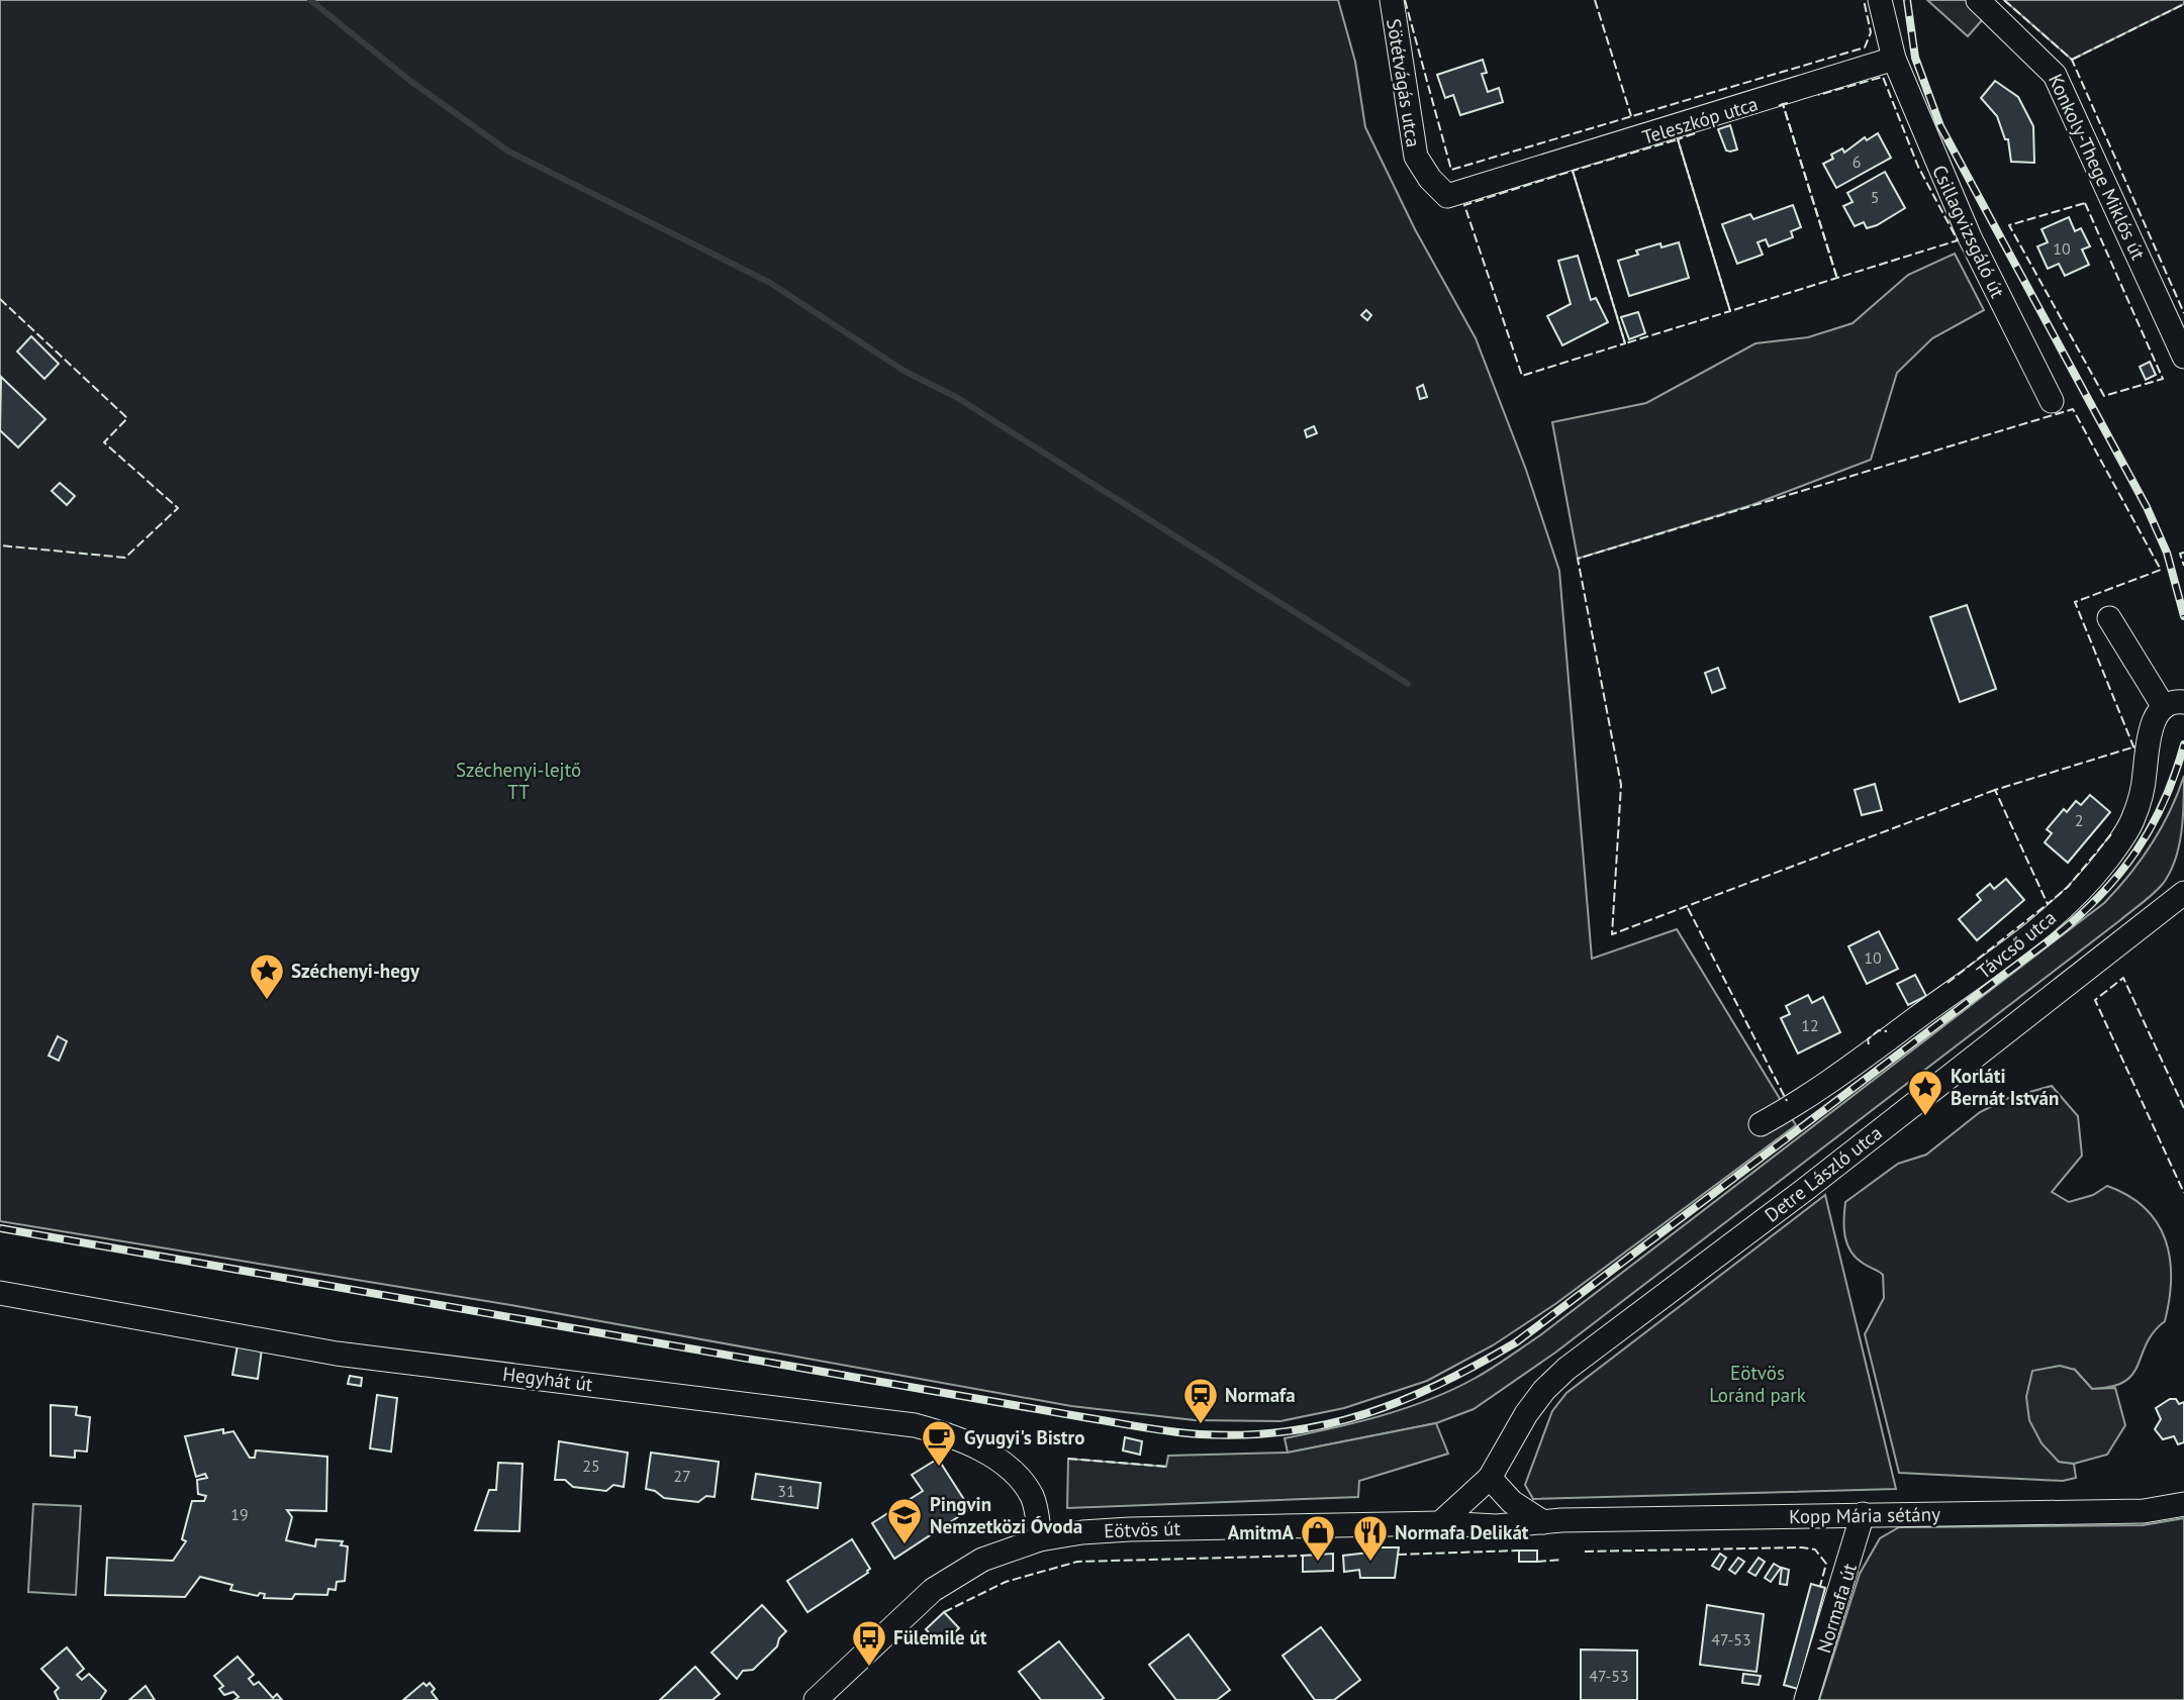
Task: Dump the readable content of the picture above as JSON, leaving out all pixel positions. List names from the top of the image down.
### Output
{
  "streets": {
    "street": [
      "Sötétvágás utca",
      "Teleszkóp utca",
      "Konkoly-Thege Miklós út",
      "Csillagvizsgáló út",
      "Távcső utca",
      "Detre László utca",
      "Hegyhát út",
      "Kopp Mária sétány",
      "Eötvös út",
      "Normafa út"
    ]
  },
  "crossings": [
    ["Sötétvágás utca", "Teleszkóp utca"],
    ["Teleszkóp utca", "Csillagvizsgáló út"],
    ["Hegyhát út", "Eötvös út"],
    ["Kopp Mária sétány", "Eötvös út"],
    ["Kopp Mária sétány", "Normafa út"]
  ],
  "parks": ["Széchenyi-lejtő TT", "Eötvös Loránd park"],
  "places": {
    "place": ["Széchenyi-hegy", "Korláti Bernát István"],
    "station": ["Normafa"],
    "cafe": ["Gyugyi's Bistro"],
    "school or university": ["Pingvin Nemzetközi Óvoda"],
    "shop": ["AmitmA"],
    "restaurant": ["Normafa Delikát"],
    "bus stop": ["Fülemile út"]
  },
  "house_numbers": [
    "6",
    "5",
    "10",
    "2",
    "10",
    "12",
    "25",
    "27",
    "31",
    "19",
    "47-53",
    "47-53"
  ]
}
